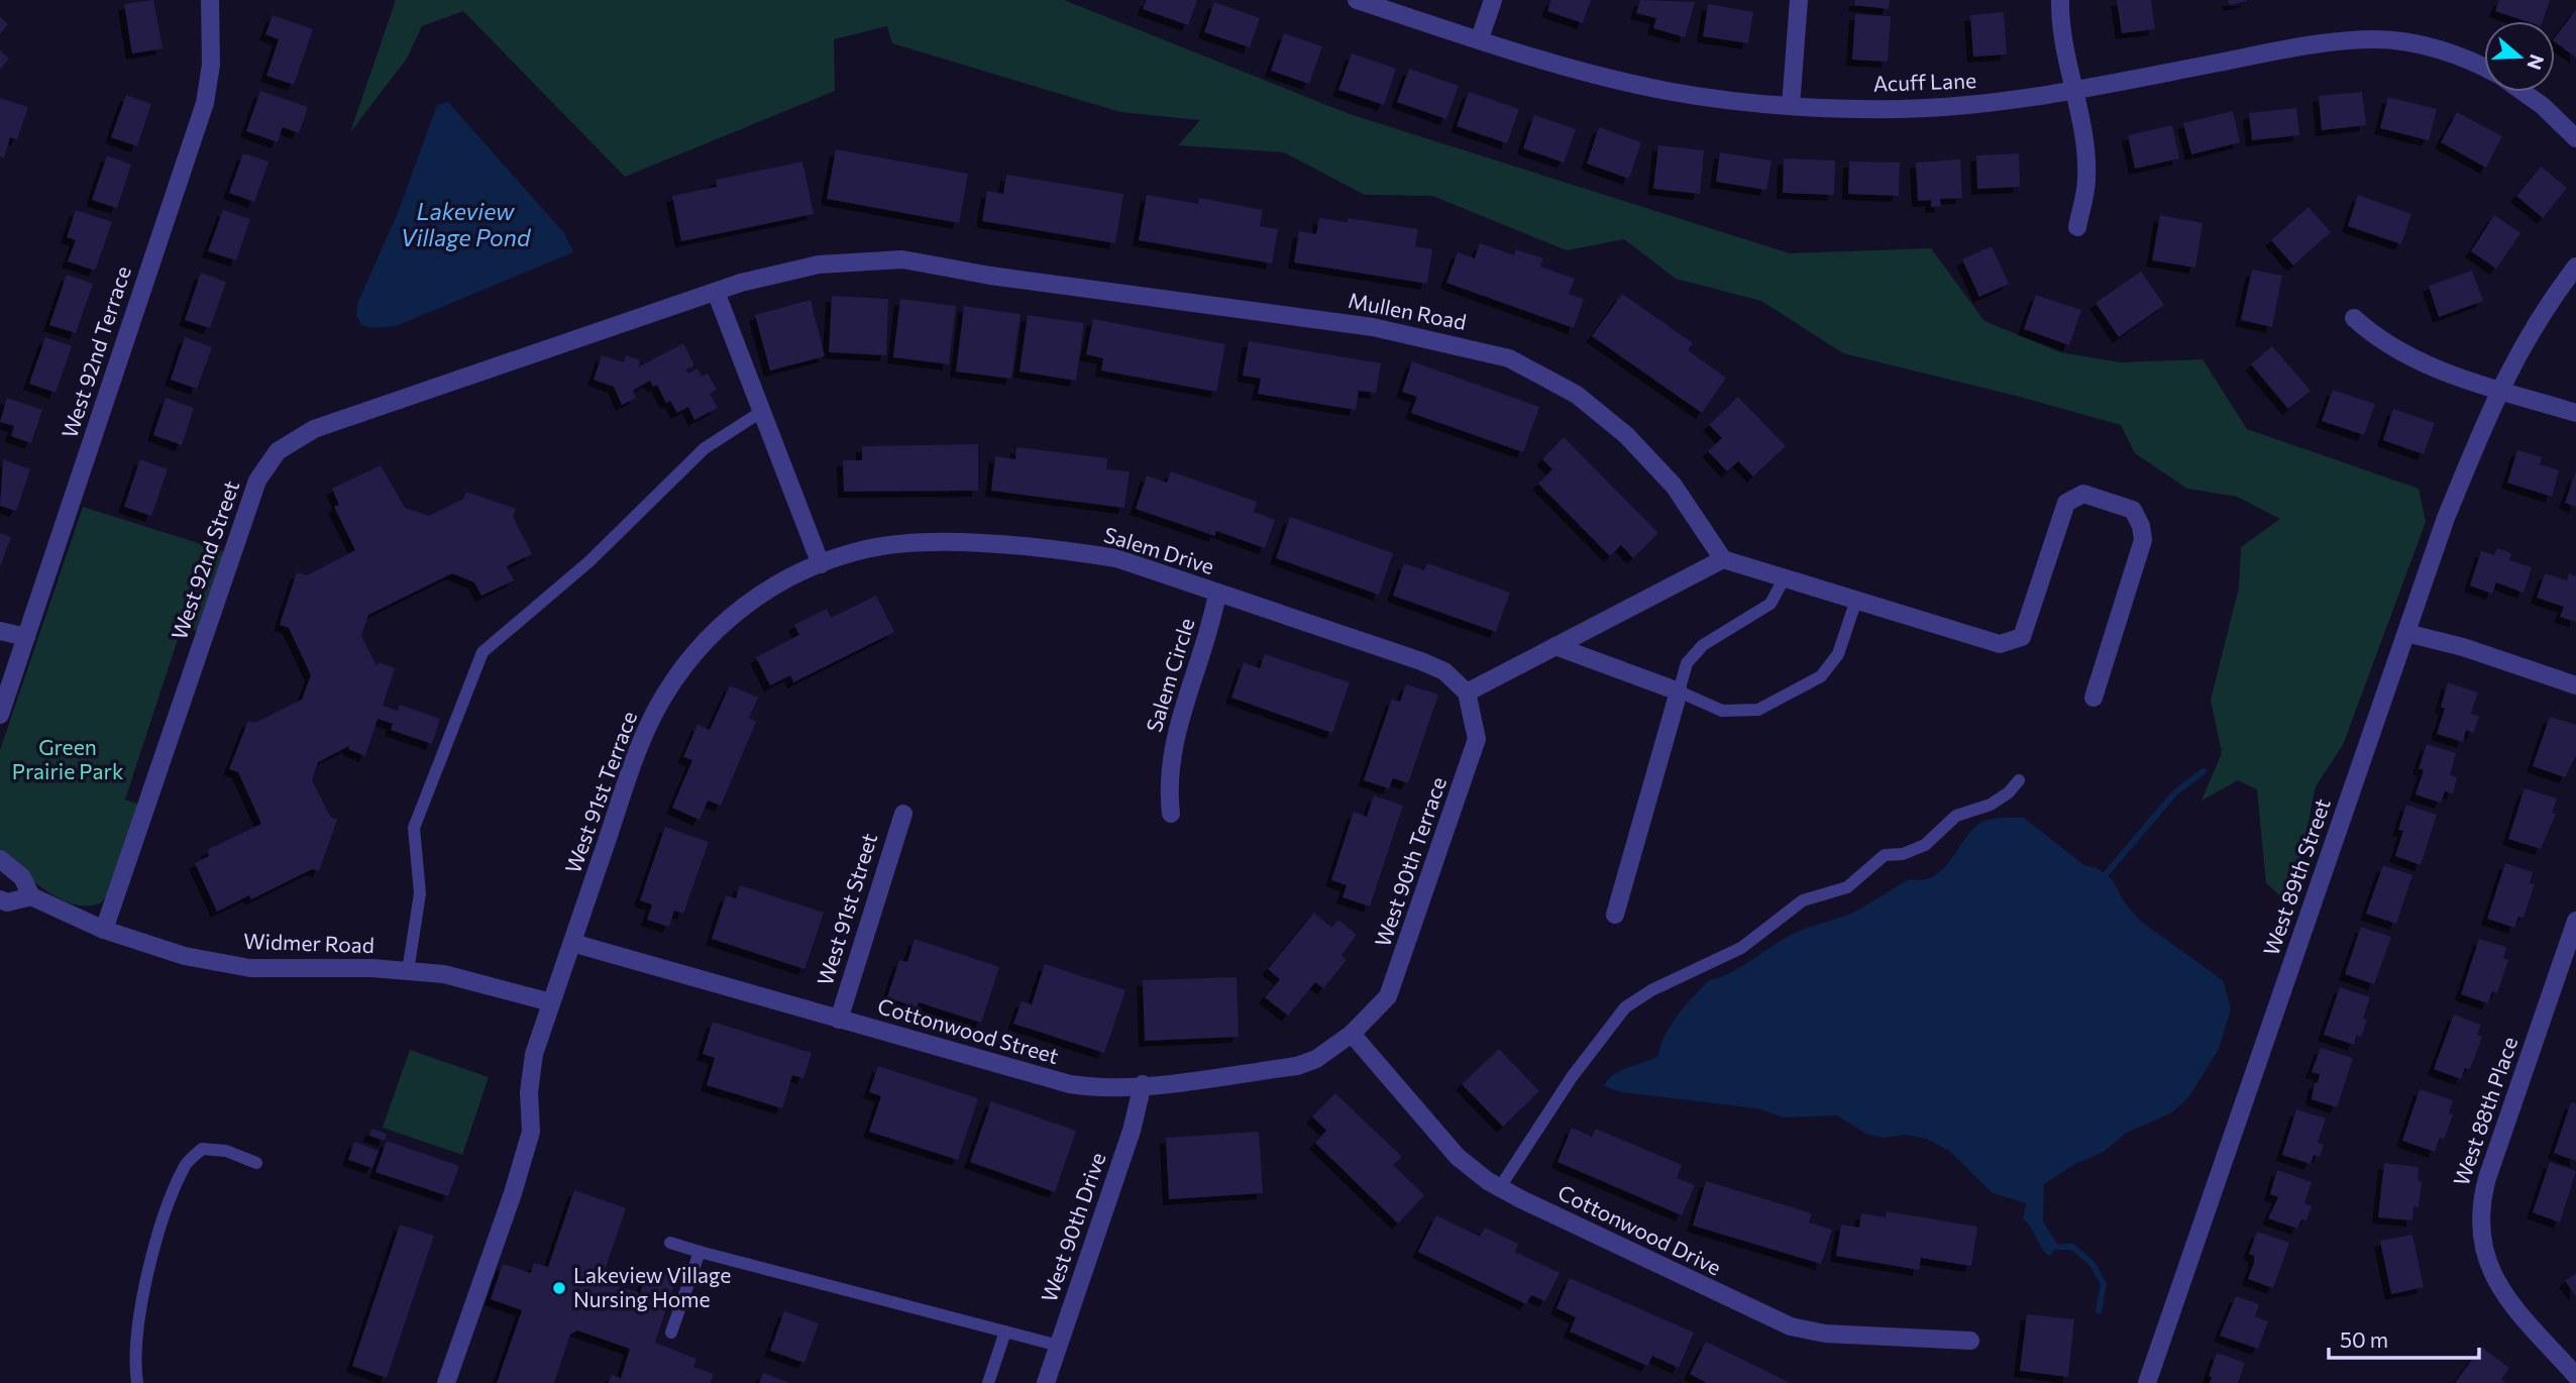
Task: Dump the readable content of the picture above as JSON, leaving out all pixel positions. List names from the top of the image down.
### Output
{
  "streets": {
    "street": [
      "Acuff Lane",
      "Mullen Road",
      "West 92nd Terrace",
      "Salem Drive",
      "West 92nd Street",
      "Salem Circle",
      "West 91st Terrace",
      "West 90th Terrace",
      "West 89th Street",
      "West 91st Street",
      "Widmer Road",
      "Cottonwood Street",
      "West 88th Place",
      "West 90th Drive",
      "Cottonwood Drive"
    ]
  },
  "crossings": [
    ["Mullen Road", "West 92nd Street"],
    ["Salem Drive", "Salem Circle"],
    ["Salem Drive", "West 91st Terrace"],
    ["Salem Drive", "West 90th Terrace"],
    ["West 92nd Street", "Widmer Road"],
    ["West 91st Terrace", "Widmer Road"],
    ["West 91st Terrace", "Cottonwood Street"],
    ["West 90th Terrace", "Cottonwood Street"],
    ["West 90th Terrace", "Cottonwood Drive"],
    ["West 91st Street", "Cottonwood Street"],
    ["Cottonwood Street", "West 90th Drive"],
    ["Cottonwood Street", "Cottonwood Drive"]
  ],
  "water": ["Lakeview Village Pond"],
  "parks": ["Green Prairie Park"],
  "places": ["Lakeview Village Nursing Home"],
  "scale_bar": "50 m",
  "north": "right"
}
